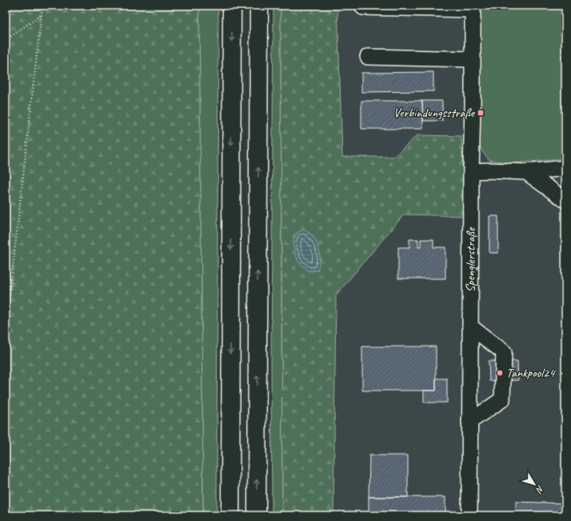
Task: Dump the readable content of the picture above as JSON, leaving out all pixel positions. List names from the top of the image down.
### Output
{
  "streets": {
    "street": ["Spenglerstraße"]
  },
  "places": {
    "transit": ["Verbindungsstraße"],
    "other": ["Tankpool24"]
  },
  "north": "bottom right"
}
